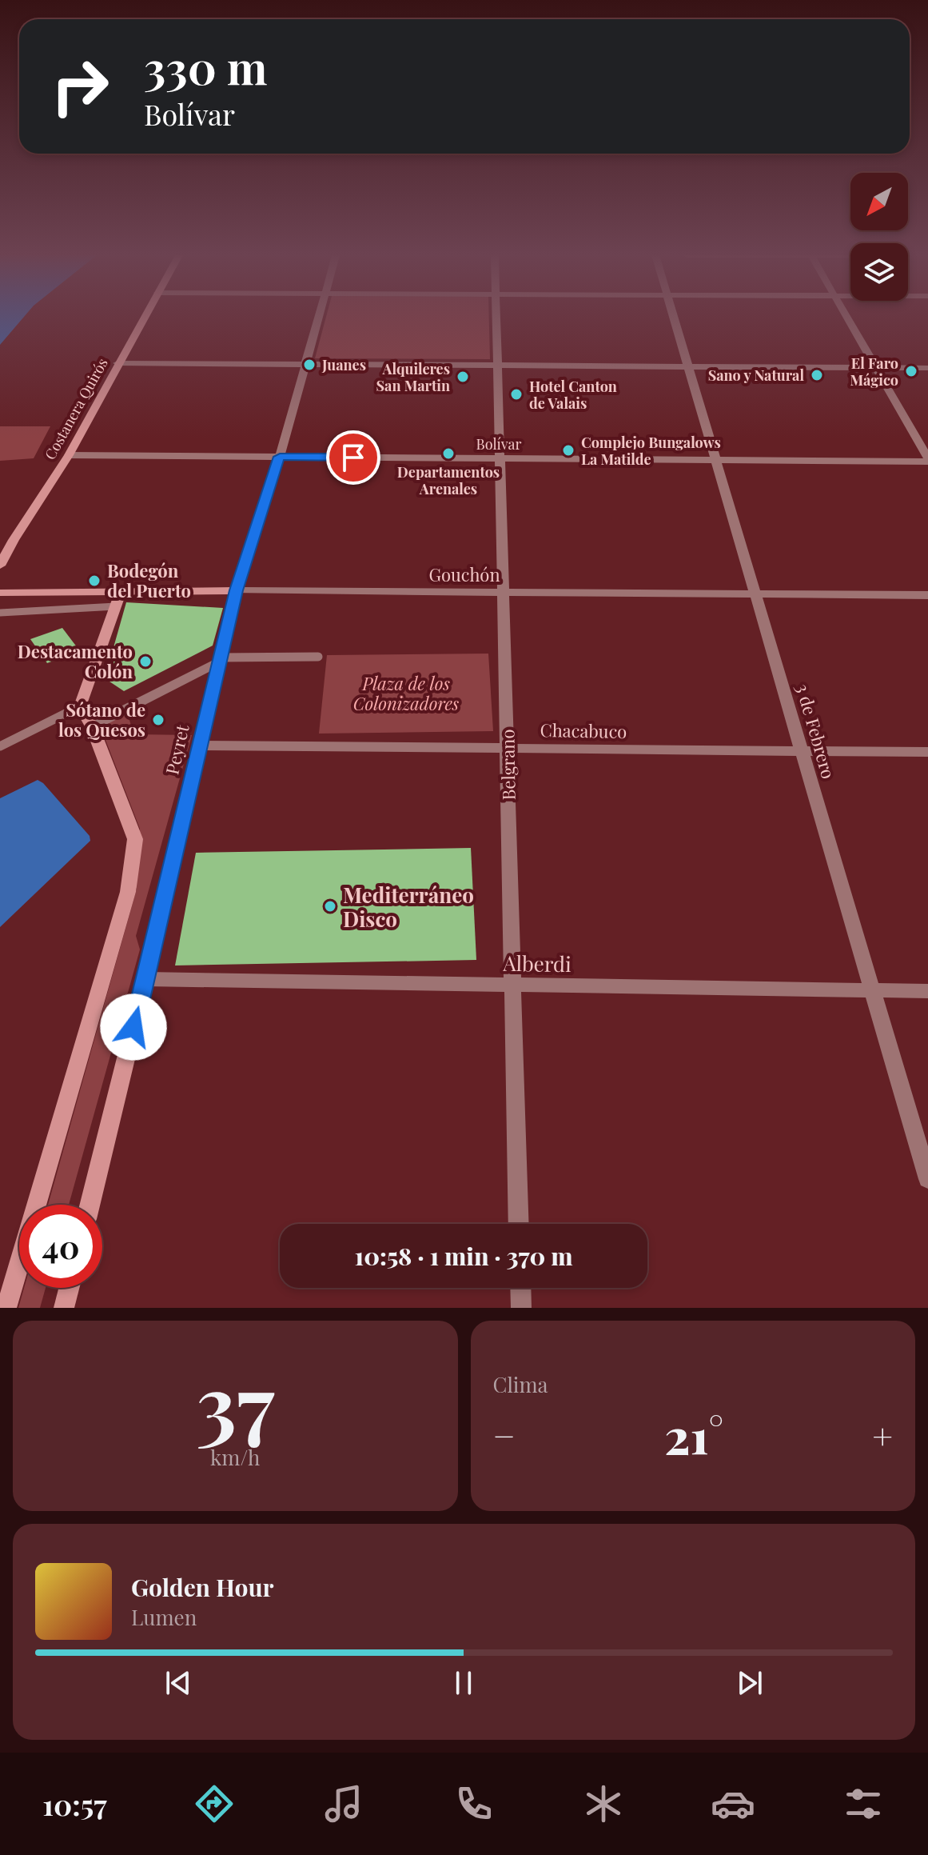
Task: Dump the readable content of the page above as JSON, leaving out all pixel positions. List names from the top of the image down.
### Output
{
  "streets": {
    "street": [
      "Costanera Quirós",
      "Bolívar",
      "Gouchón",
      "Chacabuco",
      "3 de Febrero",
      "Peyret",
      "Belgrano",
      "Alberdi"
    ]
  },
  "crossings": [
    ["Costanera Quirós", "Bolívar"],
    ["Bolívar", "3 de Febrero"],
    ["Bolívar", "Peyret"],
    ["Bolívar", "Belgrano"],
    ["Gouchón", "3 de Febrero"],
    ["Gouchón", "Peyret"],
    ["Gouchón", "Belgrano"],
    ["Chacabuco", "3 de Febrero"],
    ["Chacabuco", "Peyret"],
    ["Chacabuco", "Belgrano"],
    ["3 de Febrero", "Alberdi"],
    ["Peyret", "Alberdi"],
    ["Belgrano", "Alberdi"]
  ],
  "parks": ["Plaza de los Colonizadores"],
  "places": [
    "Juanes",
    "El Faro Mágico",
    "Sano y Natural",
    "Alquileres San Martin",
    "Hotel Canton de Valais",
    "Complejo Bungalows La Matilde",
    "Departamentos Arenales",
    "Bodegón del Puerto",
    "Destacamento Colón",
    "Sótano de los Quesos",
    "Mediterráneo Disco"
  ],
  "north": "bottom left",
  "page": {
    "turn": ["330 m", "Bolívar"],
    "limit": "40",
    "trip": "10:58 · 1 min · 370 m",
    "tile": [
      ["37", "km/h"],
      "Clima"
    ],
    "heat": ["−", "21°", "+"],
    "song": ["Golden Hour", "Lumen"],
    "tabs": "10:57"
  }
}
